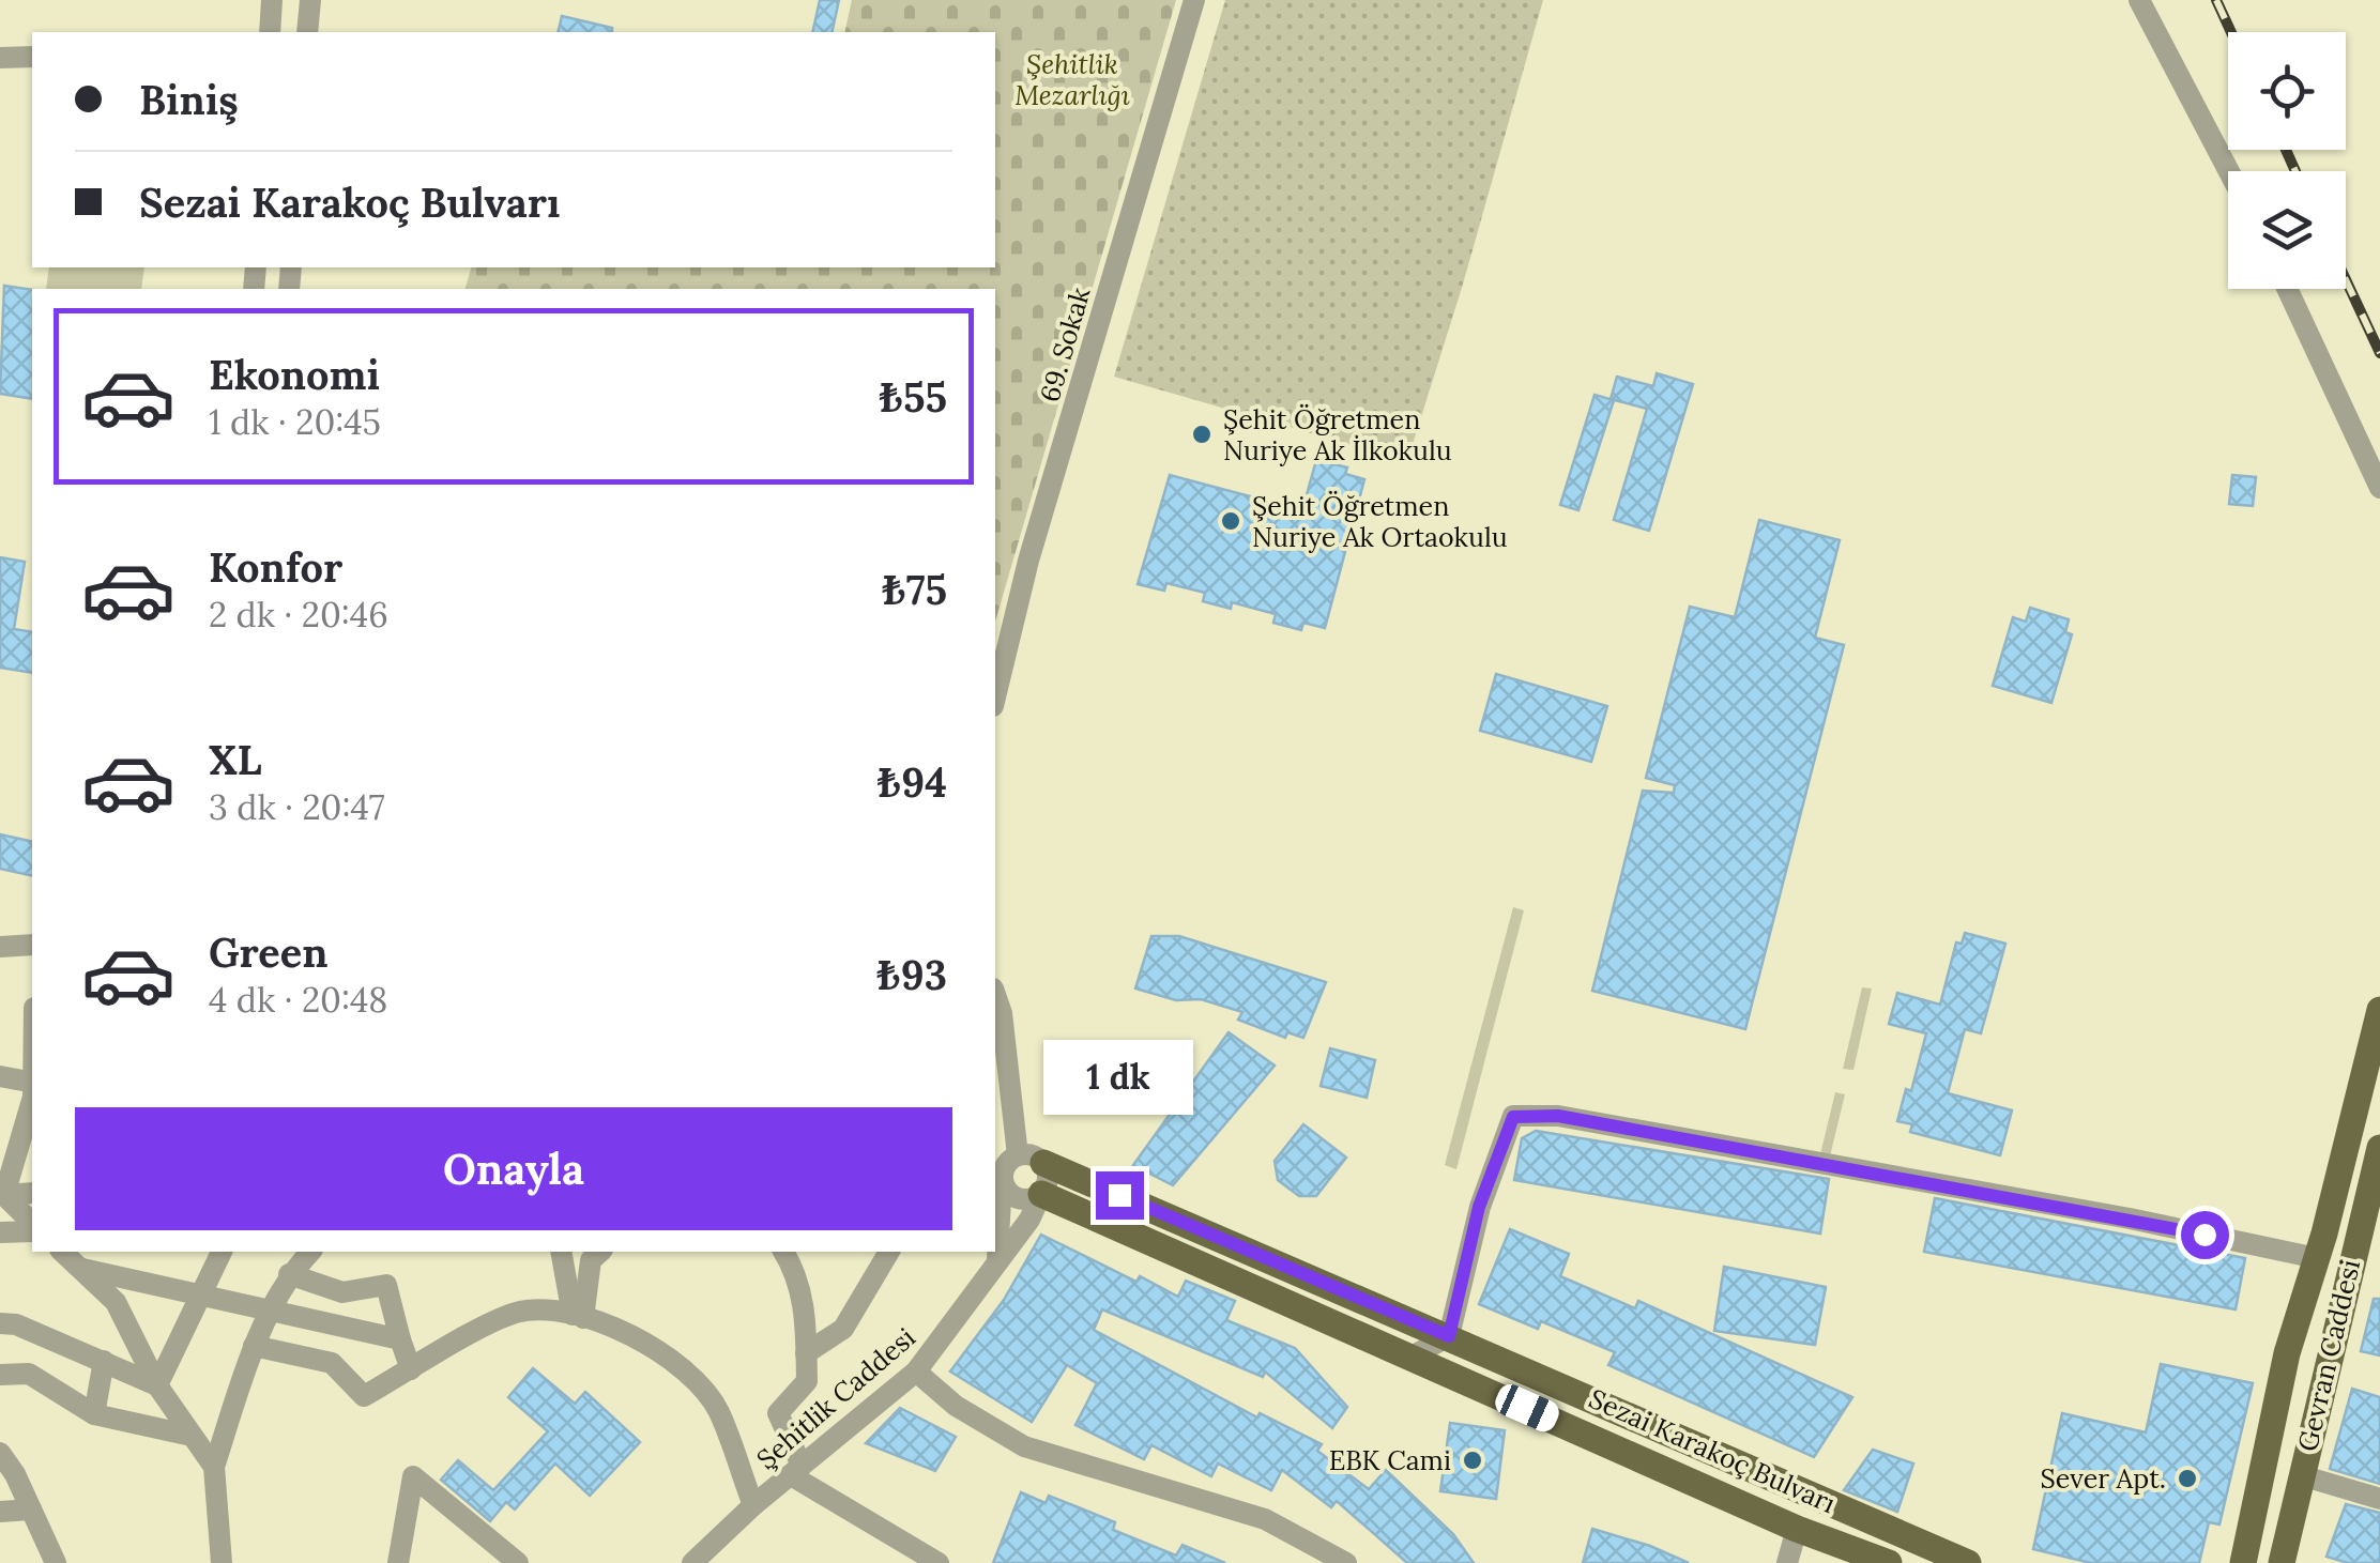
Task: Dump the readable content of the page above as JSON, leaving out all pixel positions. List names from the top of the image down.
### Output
{
  "streets": {
    "main road": ["Gevran Caddesi", "Sezai Karakoç Bulvarı"],
    "street": ["69. Sokak", "Şehitlik Caddesi"]
  },
  "crossings": [
    ["Şehitlik Caddesi", "Sezai Karakoç Bulvarı"]
  ],
  "parks": ["Şehitlik Mezarlığı"],
  "places": [
    "Şehit Öğretmen Nuriye Ak İlkokulu",
    "Şehit Öğretmen Nuriye Ak Ortaokulu",
    "EBK Cami",
    "Sever Apt."
  ],
  "page": {
    "banner": ["Biniş", "Sezai Karakoç Bulvarı"],
    "list": [
      {
        "name": "Ekonomi",
        "note": "1 dk · 20:45",
        "value": "₺55"
      },
      {
        "name": "Konfor",
        "note": "2 dk · 20:46",
        "value": "₺75"
      },
      {
        "name": "XL",
        "note": "3 dk · 20:47",
        "value": "₺94"
      },
      {
        "name": "Green",
        "note": "4 dk · 20:48",
        "value": "₺93"
      }
    ],
    "bubble": "1 dk",
    "buttons": "Onayla"
  }
}
